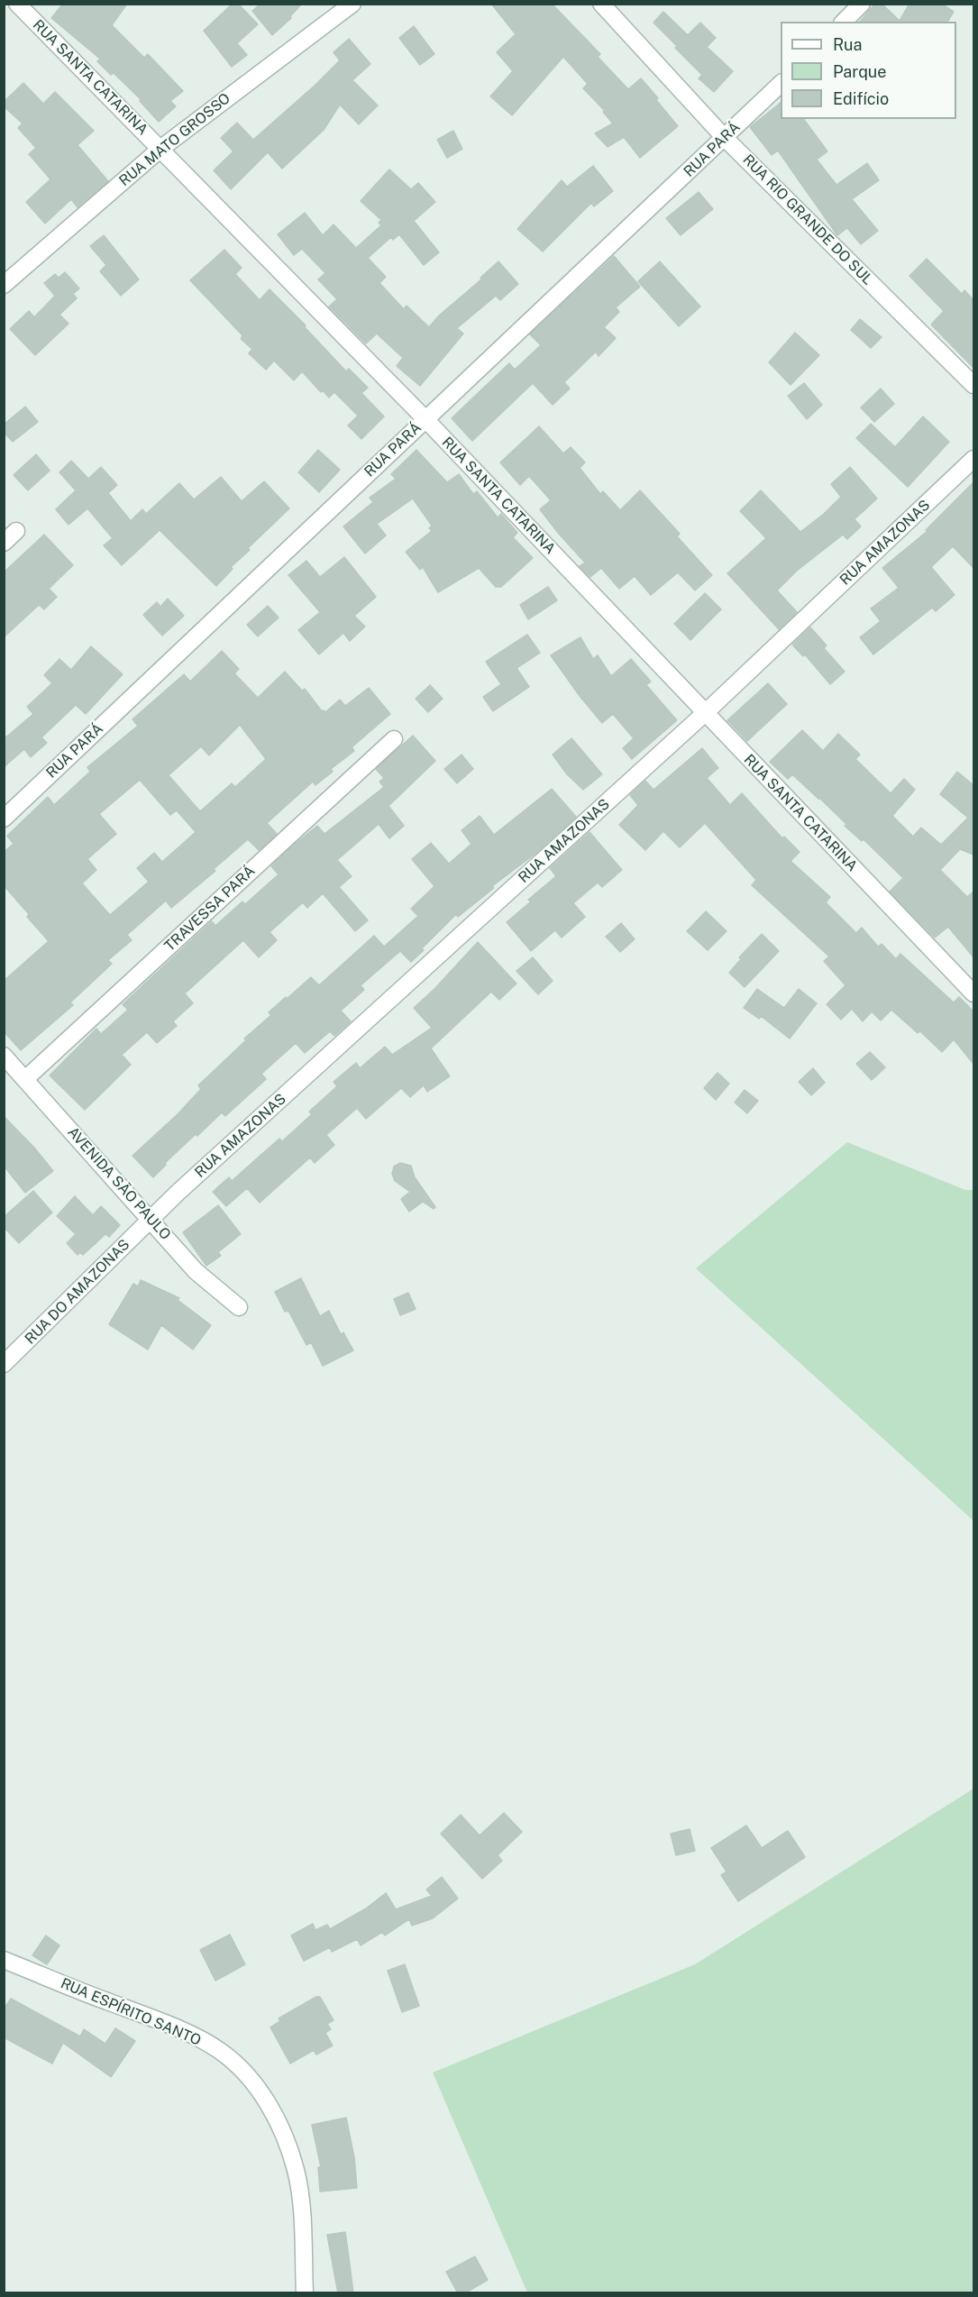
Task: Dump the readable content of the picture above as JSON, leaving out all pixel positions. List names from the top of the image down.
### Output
{
  "streets": {
    "street": [
      "RUA SANTA CATARINA",
      "RUA MATO GROSSO",
      "RUA PARÁ",
      "RUA RIO GRANDE DO SUL",
      "RUA AMAZONAS",
      "TRAVESSA PARÁ",
      "AVENIDA SÃO PAULO",
      "RUA DO AMAZONAS",
      "RUA ESPÍRITO SANTO"
    ]
  },
  "crossings": [
    ["RUA SANTA CATARINA", "RUA MATO GROSSO"],
    ["RUA SANTA CATARINA", "RUA PARÁ"],
    ["RUA SANTA CATARINA", "RUA AMAZONAS"],
    ["RUA PARÁ", "RUA RIO GRANDE DO SUL"],
    ["RUA AMAZONAS", "AVENIDA SÃO PAULO"],
    ["RUA AMAZONAS", "RUA DO AMAZONAS"],
    ["TRAVESSA PARÁ", "AVENIDA SÃO PAULO"],
    ["AVENIDA SÃO PAULO", "RUA DO AMAZONAS"]
  ],
  "legend": ["Rua", "Parque", "Edifício"]
}
